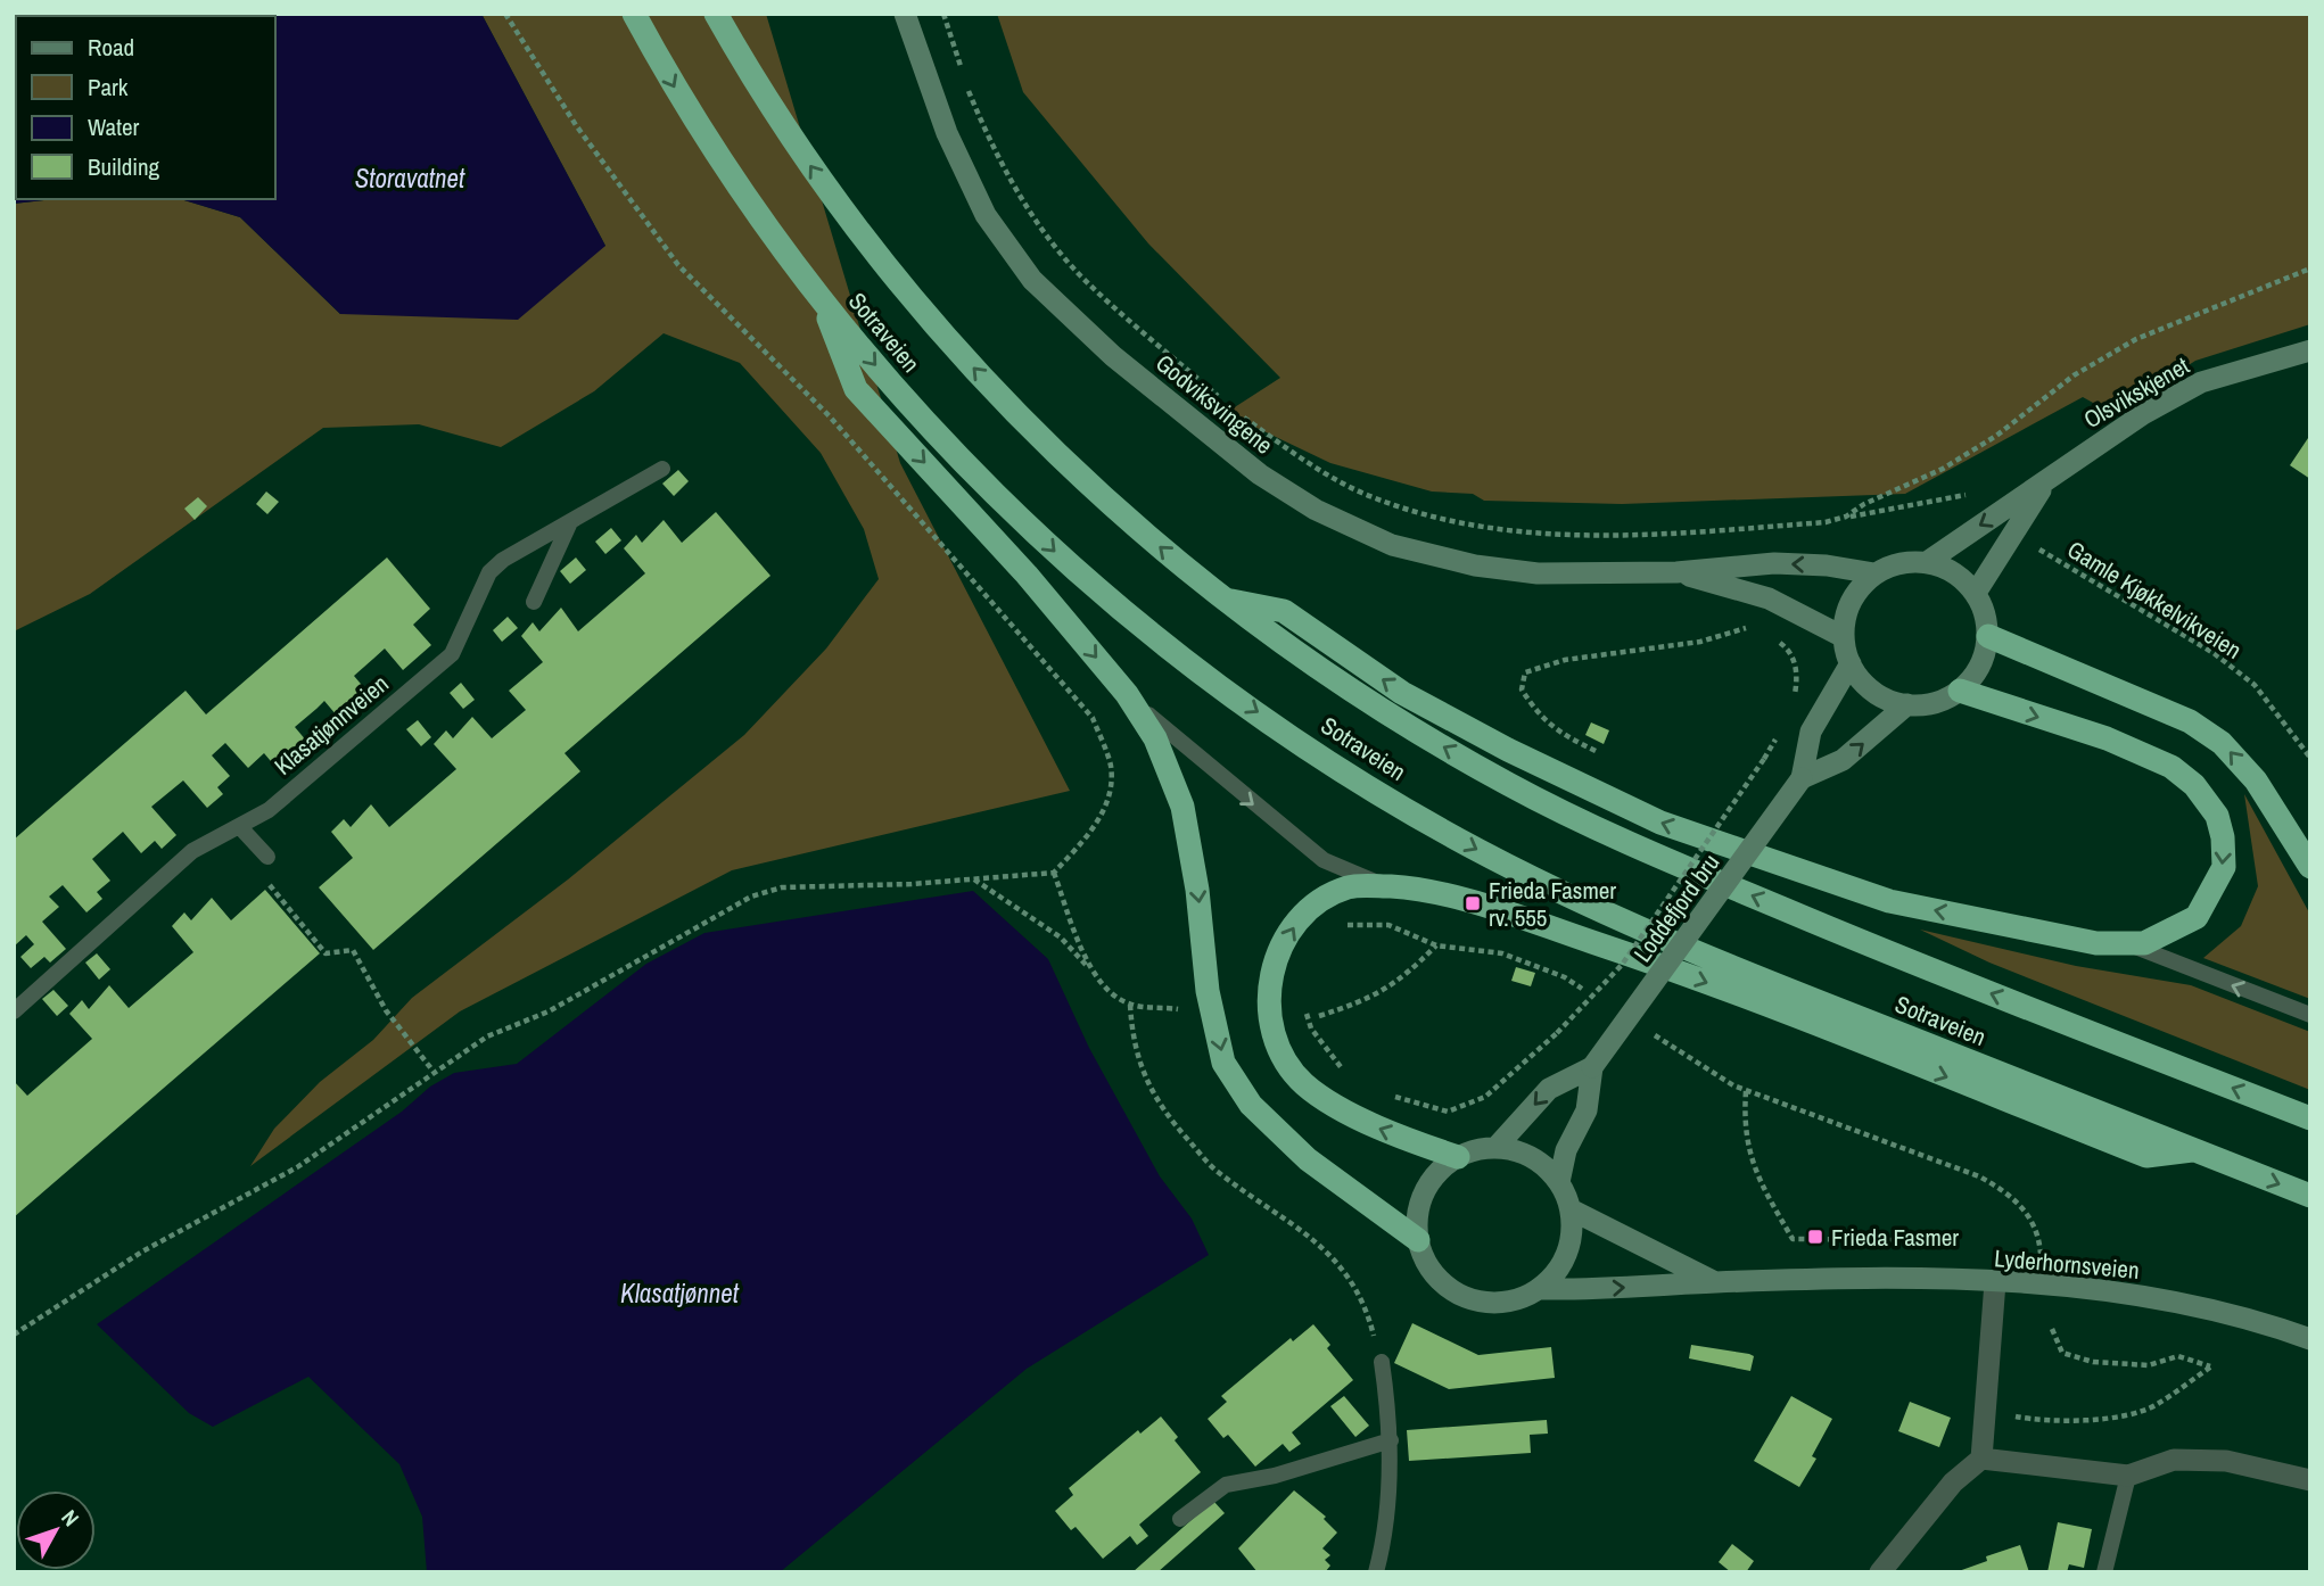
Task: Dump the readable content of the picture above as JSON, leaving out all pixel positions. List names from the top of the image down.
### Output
{
  "streets": {
    "highway": ["Sotraveien"],
    "main road": [
      "Olsvikskjenet",
      "Godviksvingene",
      "Loddefjord bru",
      "Lyderhornsveien"
    ],
    "lane": ["Klasatjønnveien"],
    "path": ["Gamle Kjøkkelvikveien"]
  },
  "crossings": [
    ["Olsvikskjenet", "Godviksvingene"]
  ],
  "water": ["Storavatnet", "Klasatjønnet"],
  "places": {
    "transit": ["Frieda Fasmer rv. 555", "Frieda Fasmer"]
  },
  "legend": [
    "Road",
    "Park",
    "Water",
    "Building"
  ],
  "north": "top right"
}
